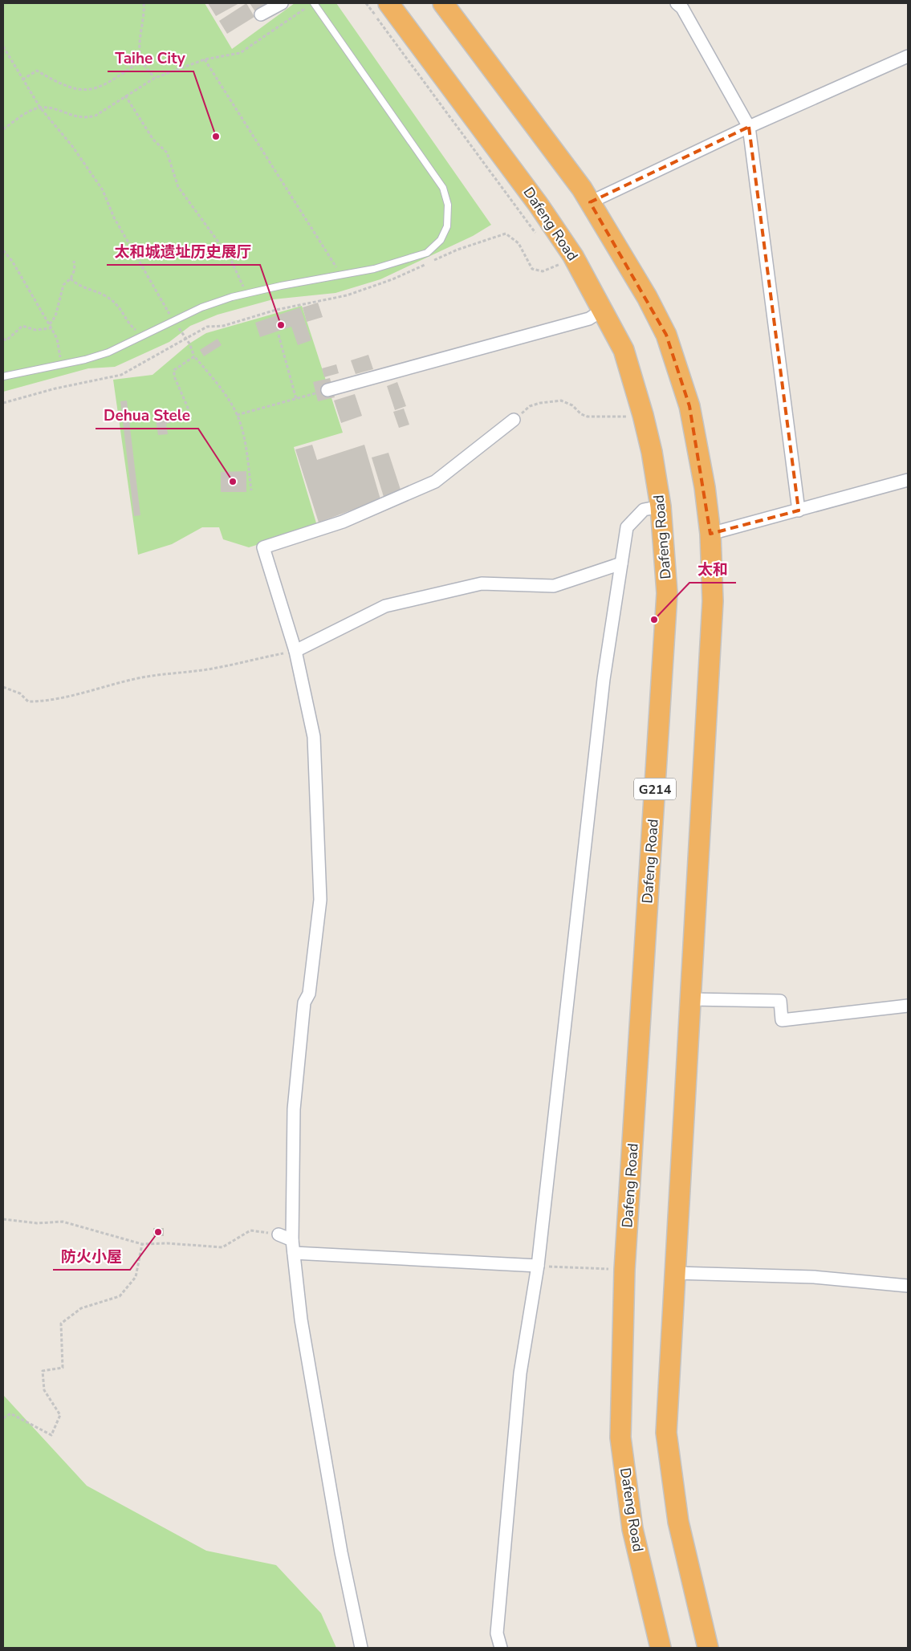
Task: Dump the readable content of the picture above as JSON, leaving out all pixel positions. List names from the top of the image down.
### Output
{
  "streets": {
    "highway": ["Dafeng Road", "G214"]
  },
  "places": [
    "Taihe City",
    "太和城遗址历史展厅",
    "Dehua Stele",
    "太和",
    "防火小屋"
  ]
}
